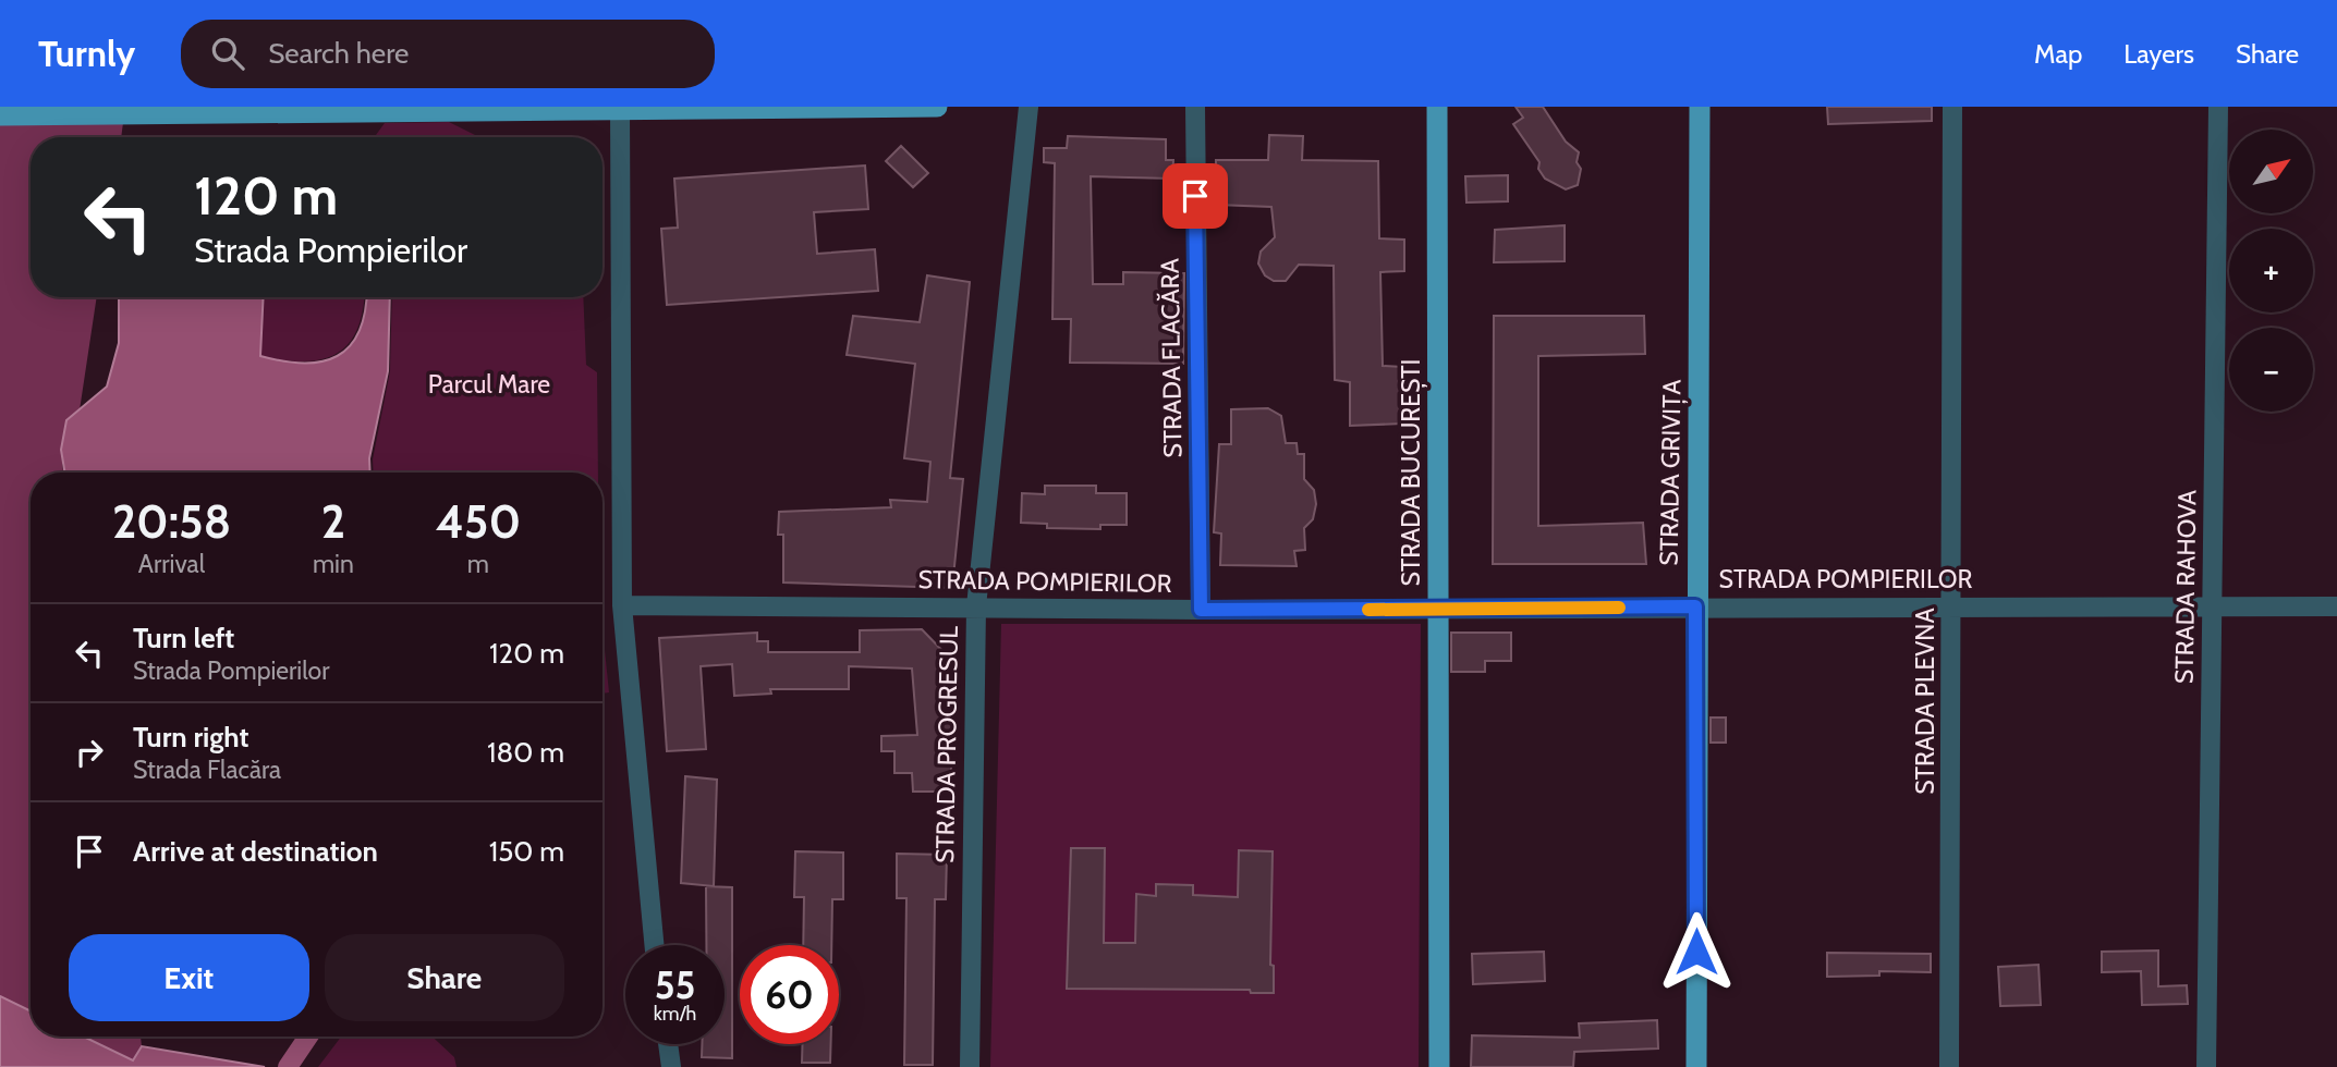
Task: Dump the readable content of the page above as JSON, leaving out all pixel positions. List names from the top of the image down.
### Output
{
  "streets": {
    "main road": ["STRADA BUCUREȘTI", "STRADA GRIVIȚA"],
    "street": [
      "STRADA FLACĂRA",
      "STRADA POMPIERILOR",
      "STRADA RAHOVA",
      "STRADA PLEVNA",
      "STRADA PROGRESUL"
    ]
  },
  "crossings": [
    ["STRADA FLACĂRA", "STRADA POMPIERILOR"],
    ["STRADA BUCUREȘTI", "STRADA POMPIERILOR"],
    ["STRADA GRIVIȚA", "STRADA POMPIERILOR"],
    ["STRADA POMPIERILOR", "STRADA RAHOVA"],
    ["STRADA POMPIERILOR", "STRADA PLEVNA"],
    ["STRADA POMPIERILOR", "STRADA PROGRESUL"]
  ],
  "parks": ["Parcul Mare"],
  "north": "top right",
  "page": {
    "header": "Turnly",
    "search": "Search here",
    "nav": ["Map", "Layers", "Share"],
    "map_buttons": ["+", "−"],
    "turn": ["120 m", "Strada Pompierilor"],
    "eta": [
      "20:58",
      "Arrival",
      "2",
      "min",
      "450",
      "m"
    ],
    "list": [
      {
        "name": "Turn left",
        "note": "Strada Pompierilor",
        "value": "120 m"
      },
      {
        "name": "Turn right",
        "note": "Strada Flacăra",
        "value": "180 m"
      },
      {
        "name": "Arrive at destination",
        "value": "150 m"
      }
    ],
    "buttons": ["Exit", "Share"],
    "speed": "55 km/h",
    "limit": "60"
  }
}
